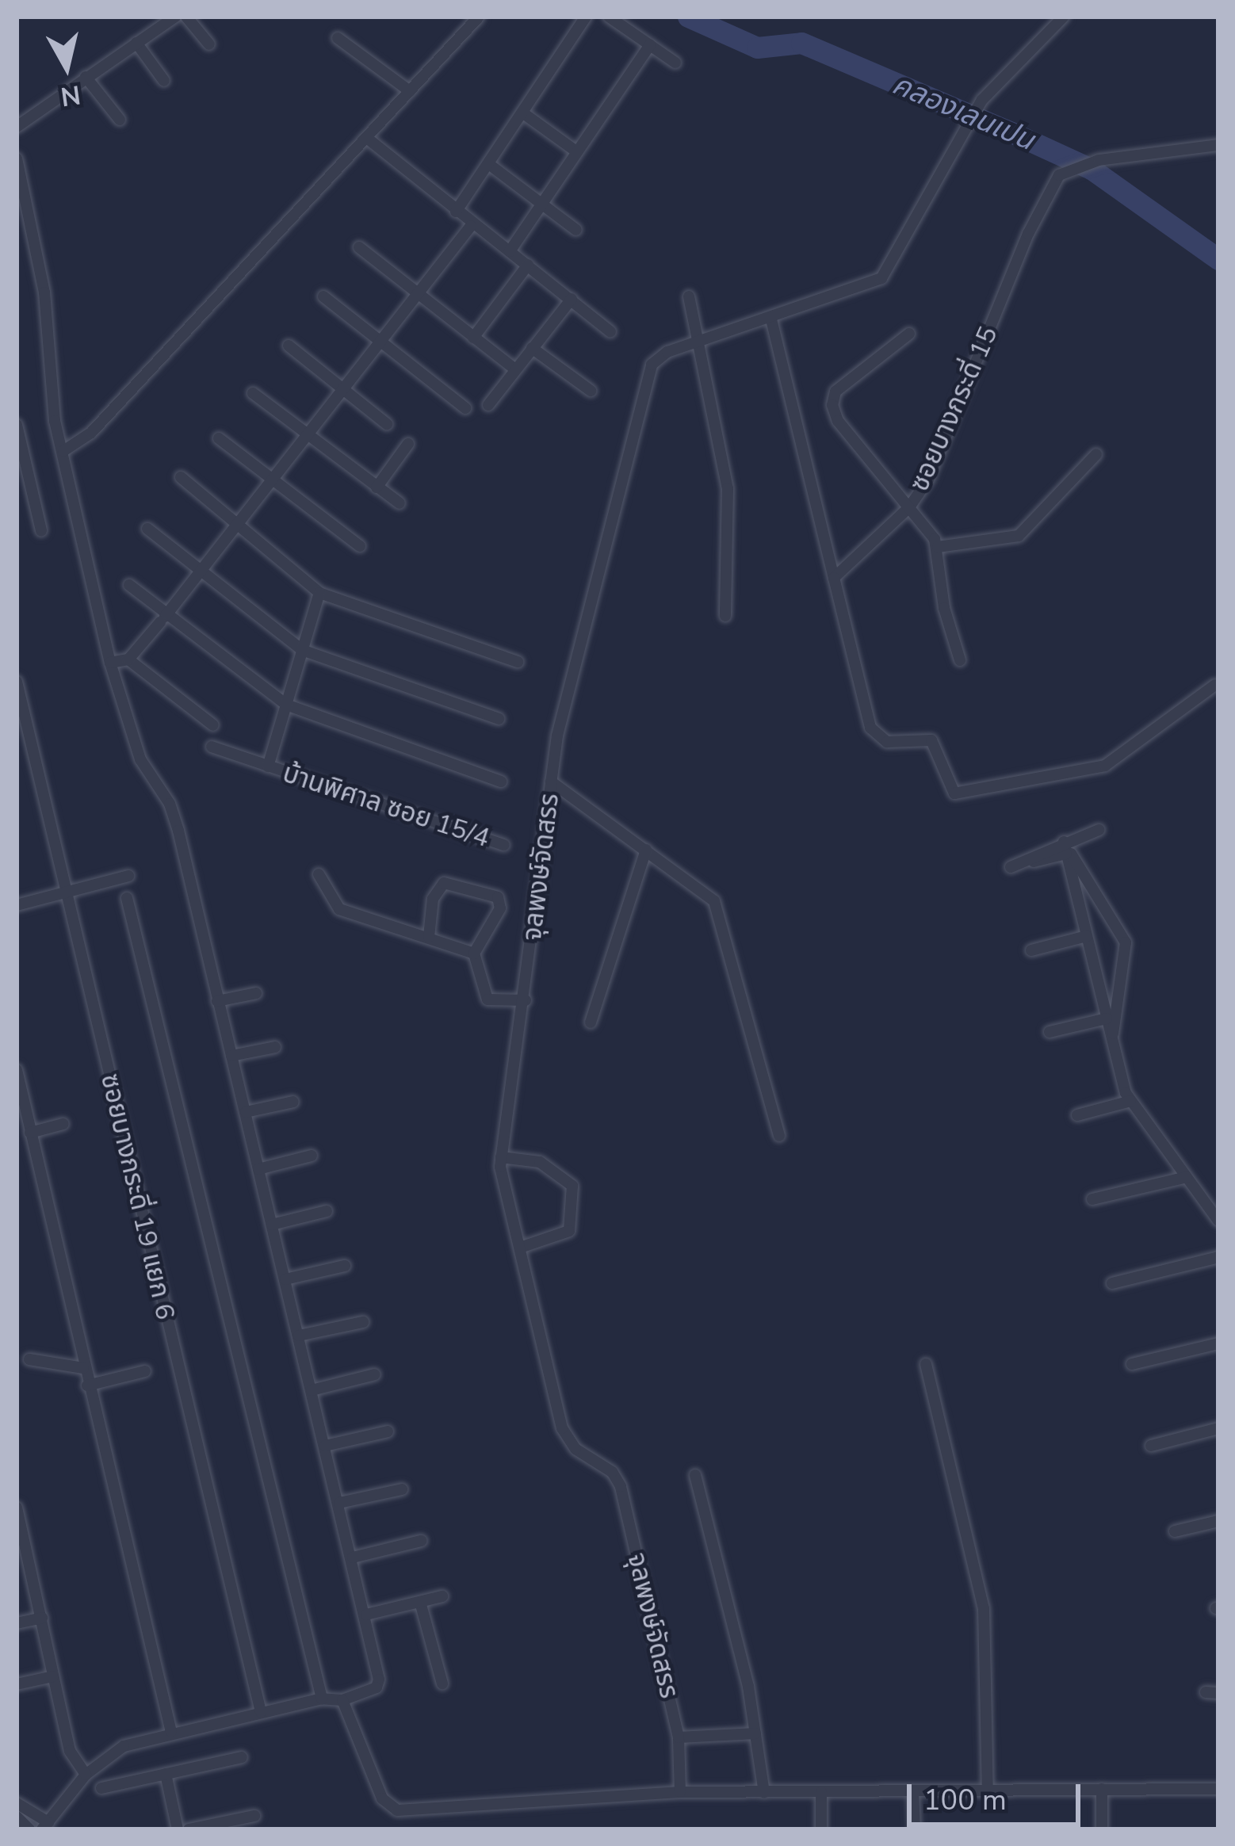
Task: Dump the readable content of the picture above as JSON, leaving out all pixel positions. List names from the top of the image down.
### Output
{
  "streets": {
    "street": [
      "ซอยบางกระดี่ 15",
      "บ้านพิศาล ซอย 15/4",
      "จุลพงษ์จัดสรร",
      "ซอยบางกระดี่ 19 แยก 6"
    ]
  },
  "water": ["คลองเลนเปน"],
  "scale_bar": "100 m",
  "north": "bottom"
}
